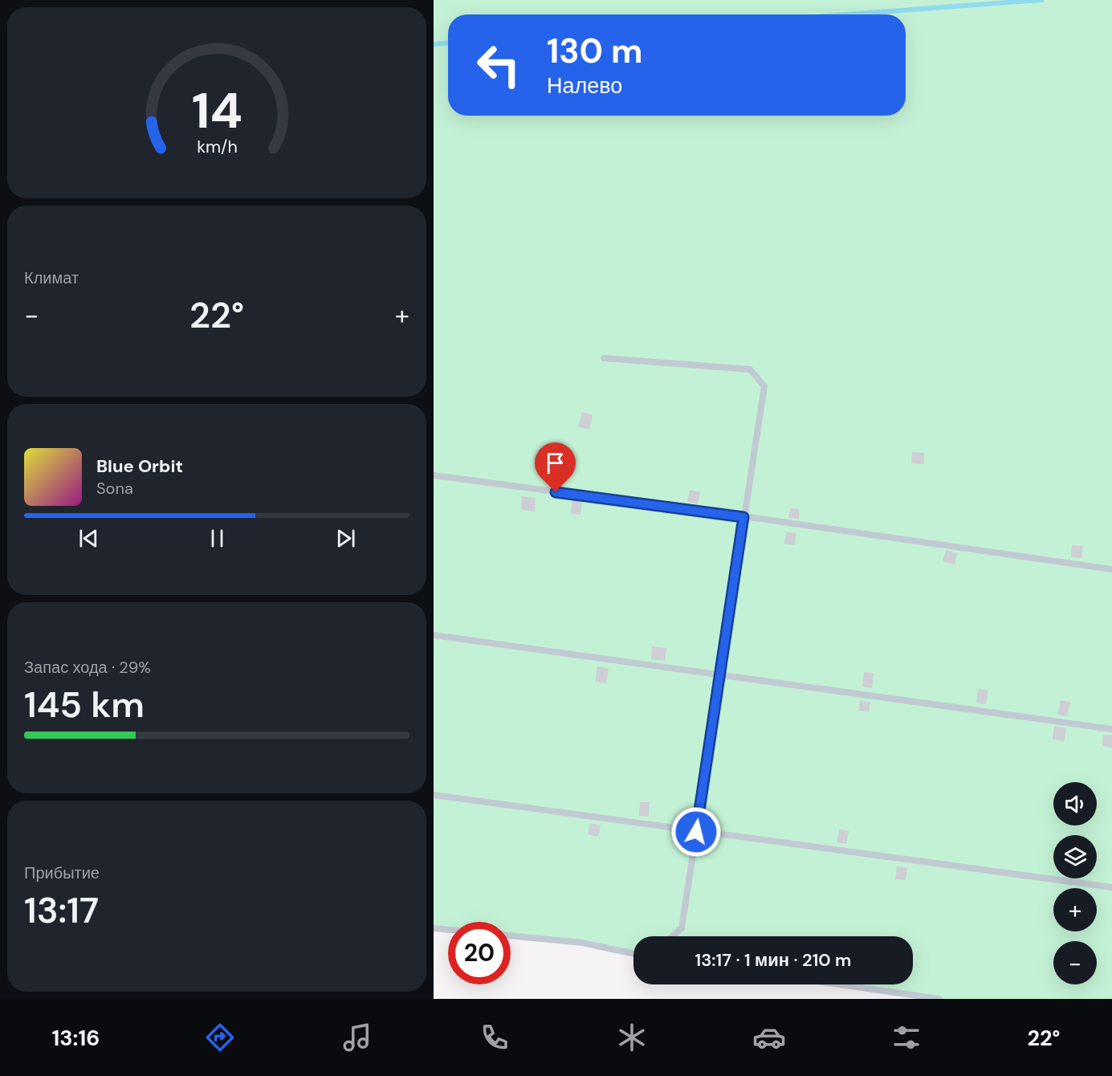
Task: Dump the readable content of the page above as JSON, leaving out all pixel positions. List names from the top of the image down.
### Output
{
  "page": {
    "turn": ["130 m", "Налево"],
    "tile": [
      "Климат",
      ["Запас хода · 29%", "145 km"],
      ["Прибытие", "13:17"]
    ],
    "heat": ["−", "22°", "+"],
    "song": ["Blue Orbit", "Sona"],
    "map_buttons": ["+", "−"],
    "limit": "20",
    "trip": "13:17 · 1 мин · 210 m",
    "tabs": ["13:16", "22°"],
    "gauge": ["14", "km/h"]
  }
}
